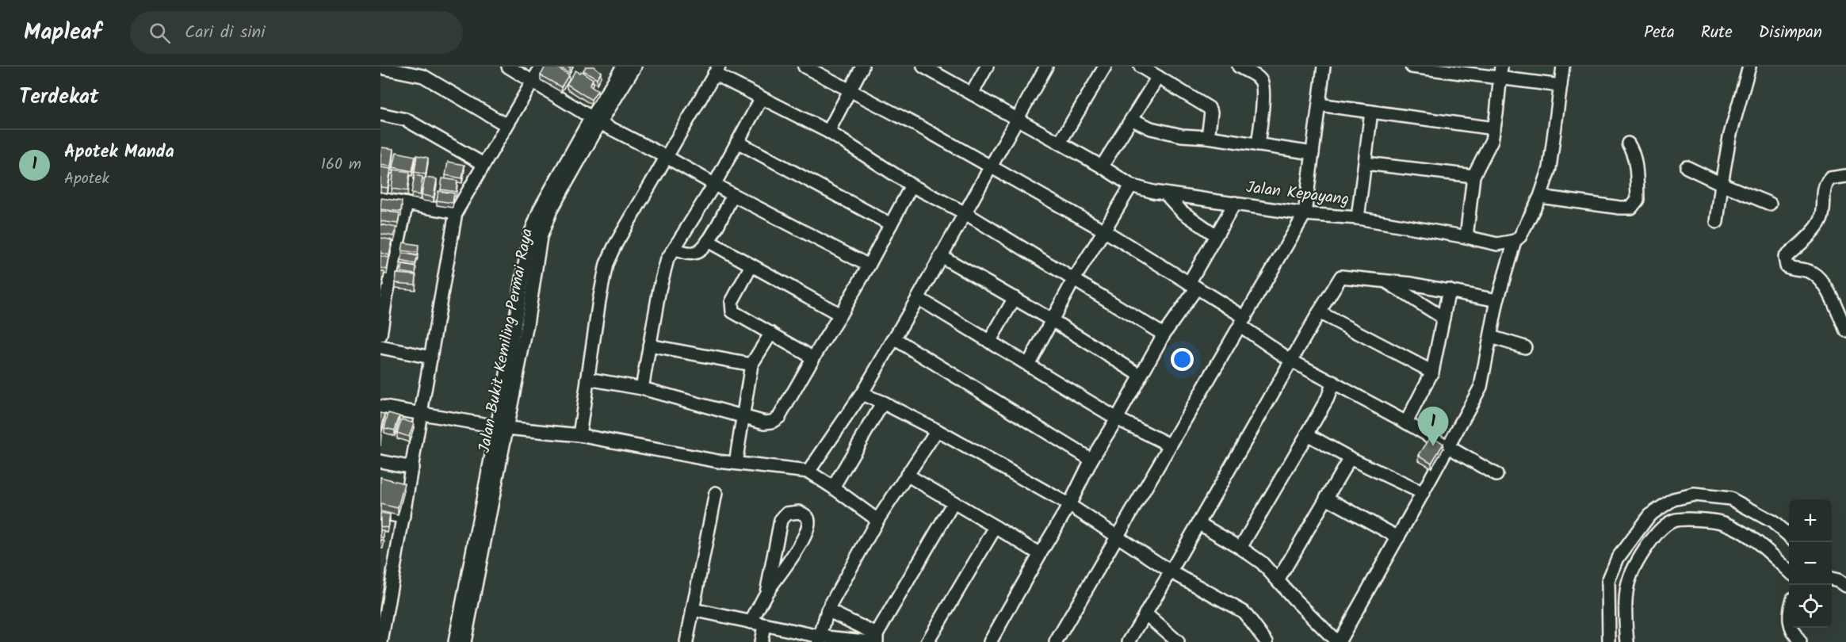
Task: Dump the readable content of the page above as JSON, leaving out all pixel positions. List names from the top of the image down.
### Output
{
  "streets": {
    "street": ["Jalan Kepayang", "Jalan Bukit Kemiling Permai Raya"]
  },
  "page": {
    "header": "Mapleaf",
    "search": "Cari di sini",
    "nav": ["Peta", "Rute", "Disimpan"],
    "heading": "Terdekat",
    "list": [
      {
        "mark": "1",
        "name": "Apotek Manda",
        "note": "Apotek",
        "value": "160 m"
      }
    ],
    "pins": "1",
    "map_buttons": ["+", "−"]
  }
}
